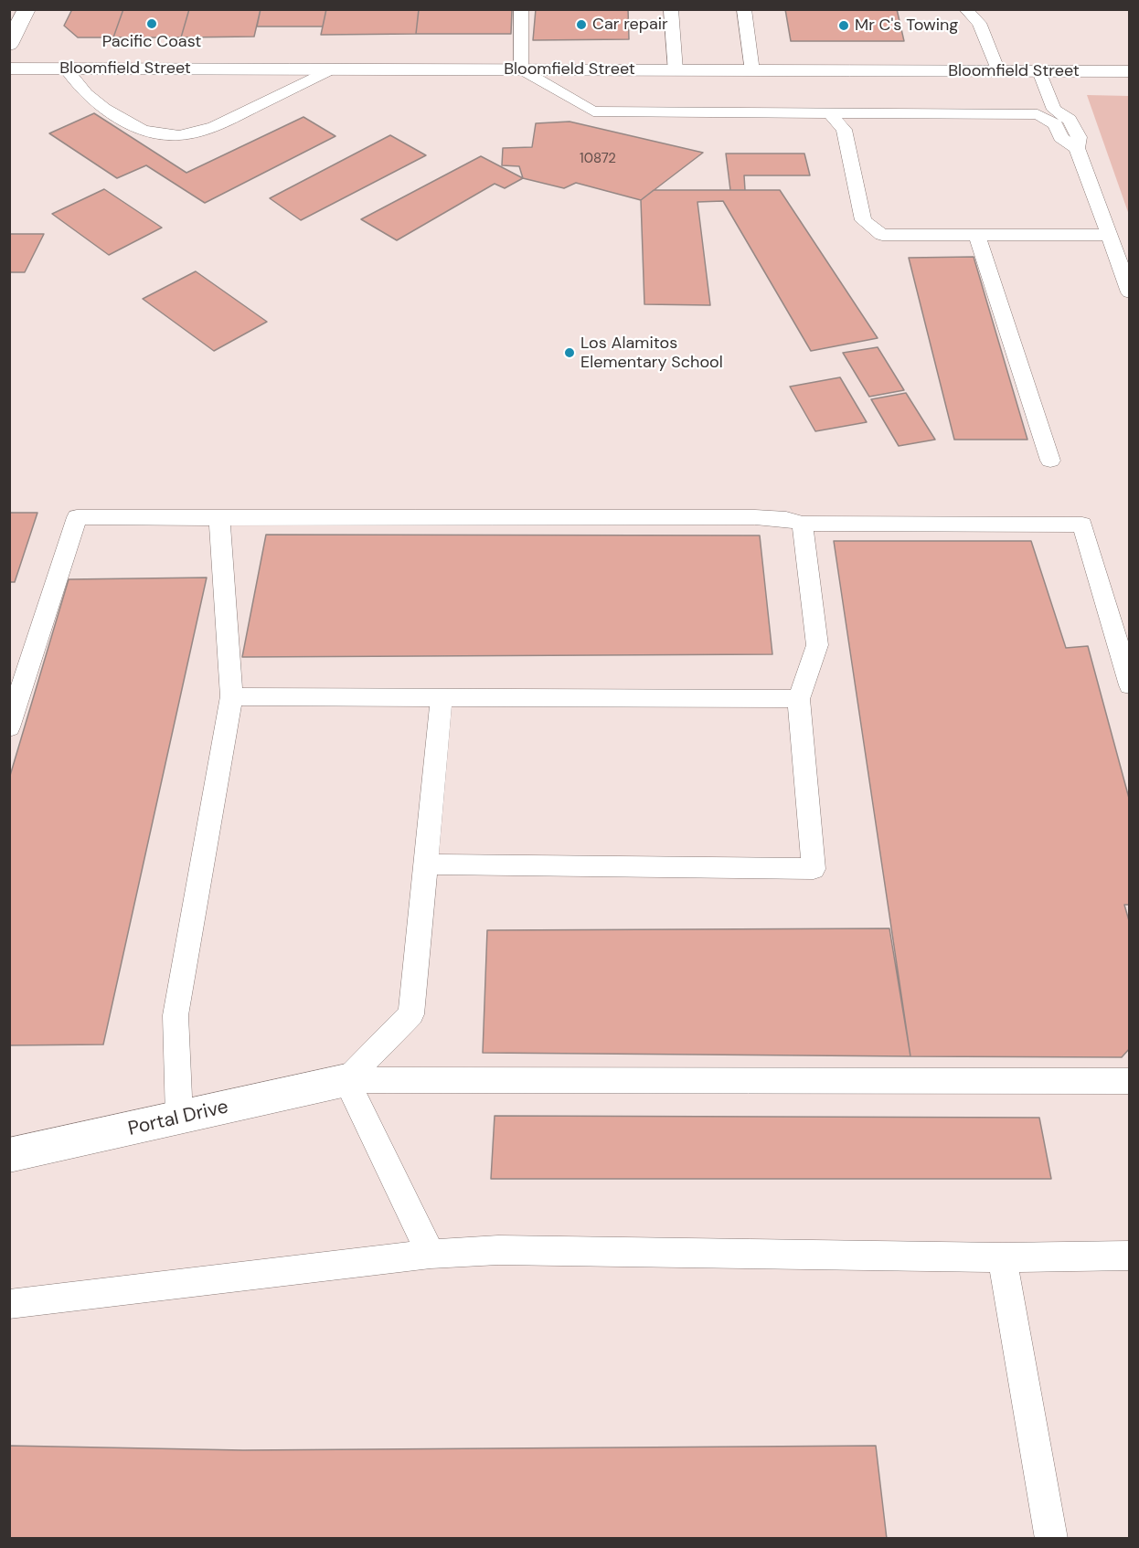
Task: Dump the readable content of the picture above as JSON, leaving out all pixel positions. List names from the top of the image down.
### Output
{
  "streets": {
    "street": ["Bloomfield Street", "Portal Drive"]
  },
  "places": [
    "Pacific Coast",
    "Car repair",
    "Mr C's Towing",
    "Los Alamitos Elementary School"
  ],
  "house_numbers": ["10872"]
}
